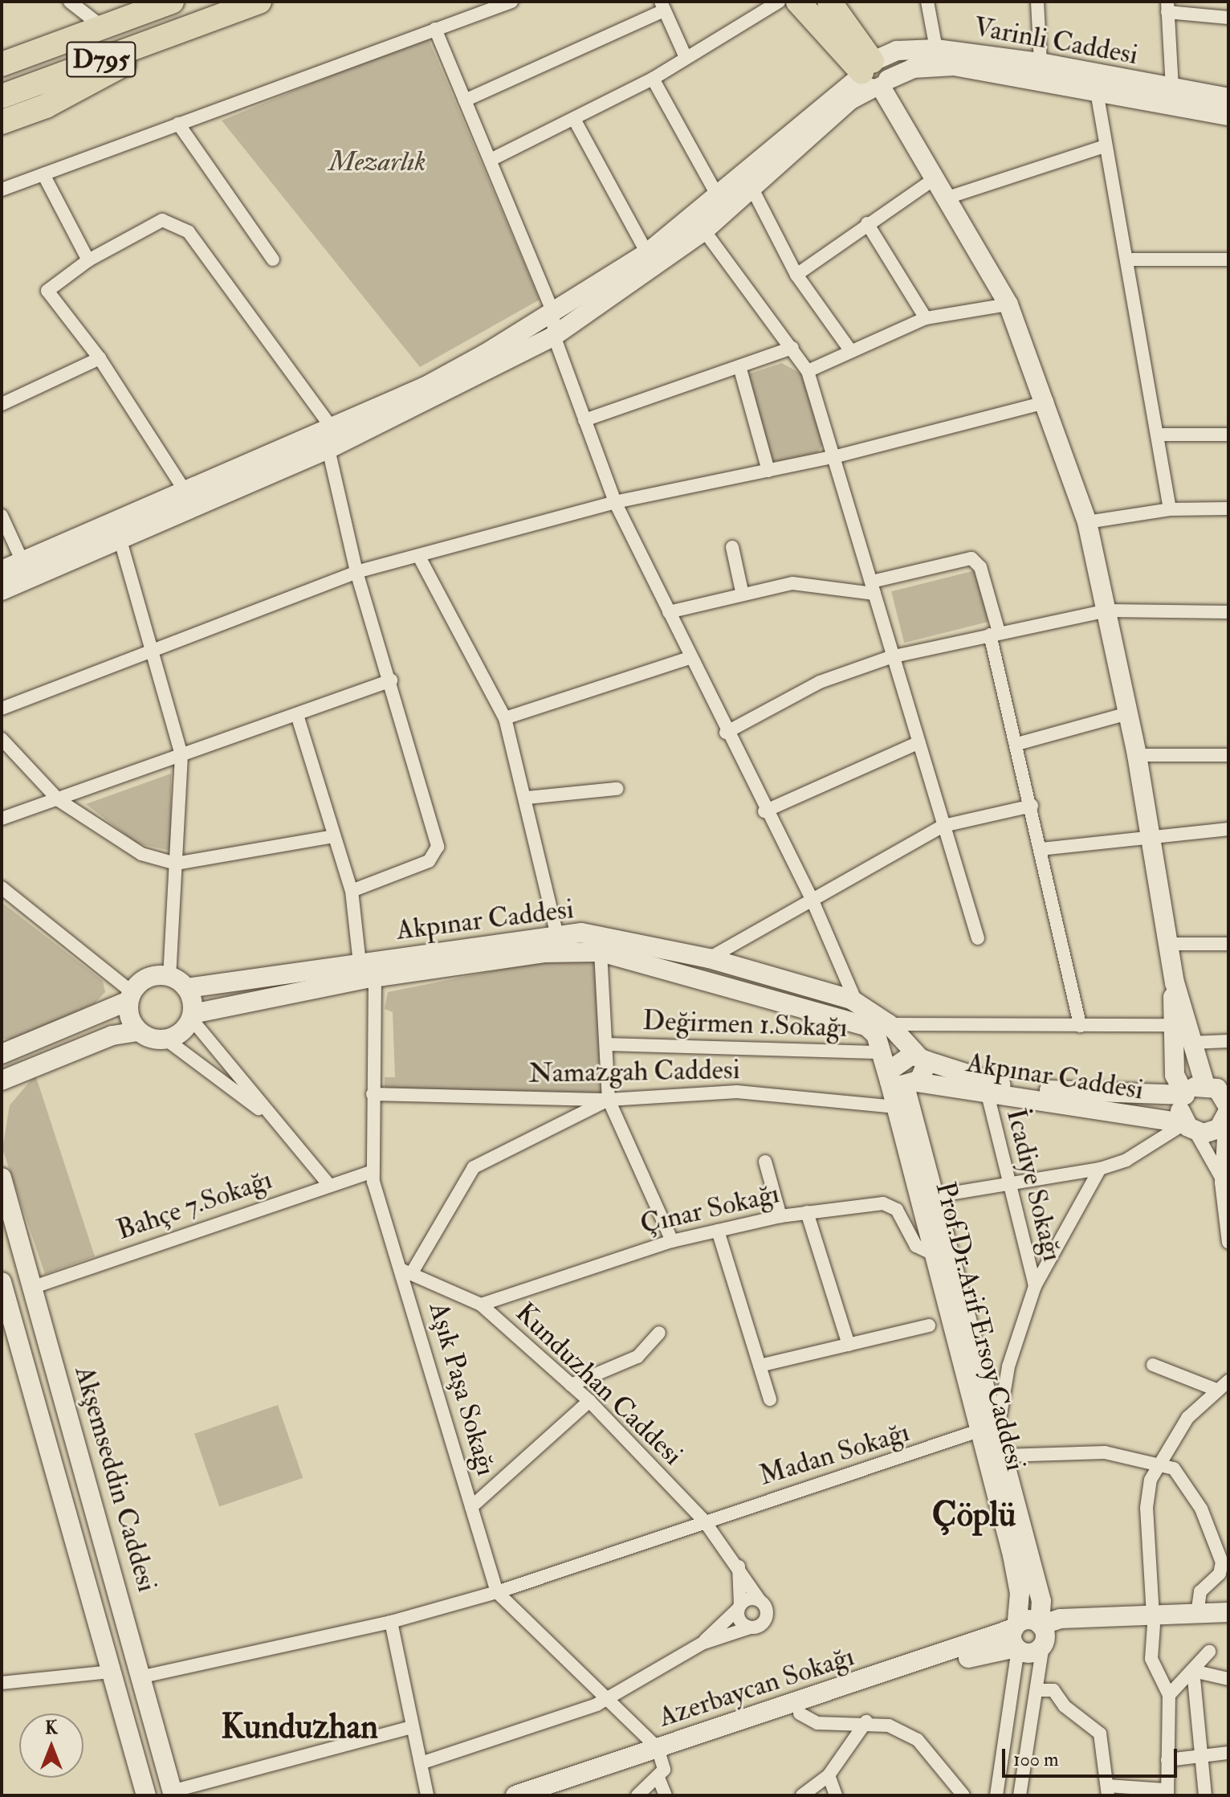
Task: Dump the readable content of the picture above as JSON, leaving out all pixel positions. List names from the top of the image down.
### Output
{
  "streets": {
    "highway": ["D795"],
    "street": [
      "Varinli Caddesi",
      "Akpınar Caddesi",
      "Değirmen 1.Sokağı",
      "Namazgah Caddesi",
      "İcadiye Sokağı",
      "Bahçe 7.Sokağı",
      "Çınar Sokağı",
      "Prof.Dr.Arif Ersoy Caddesi",
      "Kunduzhan Caddesi",
      "Aşık Paşa Sokağı",
      "Madan Sokağı",
      "Akşemseddin Caddesi",
      "Azerbaycan Sokağı"
    ]
  },
  "crossings": [
    ["Akpınar Caddesi", "Değirmen 1.Sokağı"],
    ["Akpınar Caddesi", "İcadiye Sokağı"],
    ["Akpınar Caddesi", "Prof.Dr.Arif Ersoy Caddesi"],
    ["Akpınar Caddesi", "Aşık Paşa Sokağı"],
    ["Namazgah Caddesi", "Prof.Dr.Arif Ersoy Caddesi"],
    ["Namazgah Caddesi", "Aşık Paşa Sokağı"],
    ["Bahçe 7.Sokağı", "Aşık Paşa Sokağı"],
    ["Bahçe 7.Sokağı", "Akşemseddin Caddesi"],
    ["Çınar Sokağı", "Prof.Dr.Arif Ersoy Caddesi"],
    ["Çınar Sokağı", "Kunduzhan Caddesi"],
    ["Prof.Dr.Arif Ersoy Caddesi", "Madan Sokağı"],
    ["Prof.Dr.Arif Ersoy Caddesi", "Azerbaycan Sokağı"],
    ["Kunduzhan Caddesi", "Aşık Paşa Sokağı"],
    ["Kunduzhan Caddesi", "Madan Sokağı"],
    ["Aşık Paşa Sokağı", "Madan Sokağı"],
    ["Aşık Paşa Sokağı", "Azerbaycan Sokağı"],
    ["Madan Sokağı", "Akşemseddin Caddesi"]
  ],
  "districts": ["Çöplü", "Kunduzhan"],
  "parks": ["Mezarlık"],
  "scale_bar": "100 m",
  "north": "top"
}
